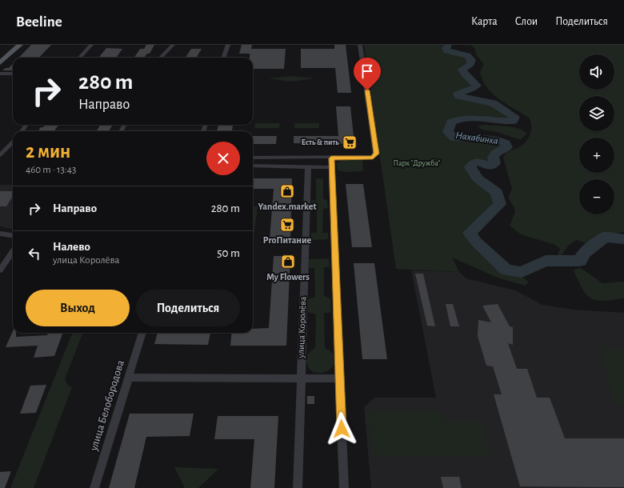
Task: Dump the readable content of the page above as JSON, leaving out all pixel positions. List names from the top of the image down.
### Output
{
  "streets": {
    "street": ["улица Королёва", "улица Белобородова"]
  },
  "water": ["Нахабинка"],
  "parks": ["Парк \"Дружба\""],
  "places": {
    "supermarket": ["Есть & пить", "ProПитание"],
    "shop": ["Yandex.market", "My Flowers"]
  },
  "page": {
    "header": "Beeline",
    "nav": ["Карта", "Слои", "Поделиться"],
    "map_buttons": ["+", "−"],
    "turn": ["280 m", "Направо"],
    "heading": ["2 мин", "460 m · 13:43"],
    "list": [
      {
        "name": "Направо",
        "value": "280 m"
      },
      {
        "name": "Налево",
        "note": "улица Королёва",
        "value": "50 m"
      }
    ],
    "buttons": ["Выход", "Поделиться"]
  }
}
